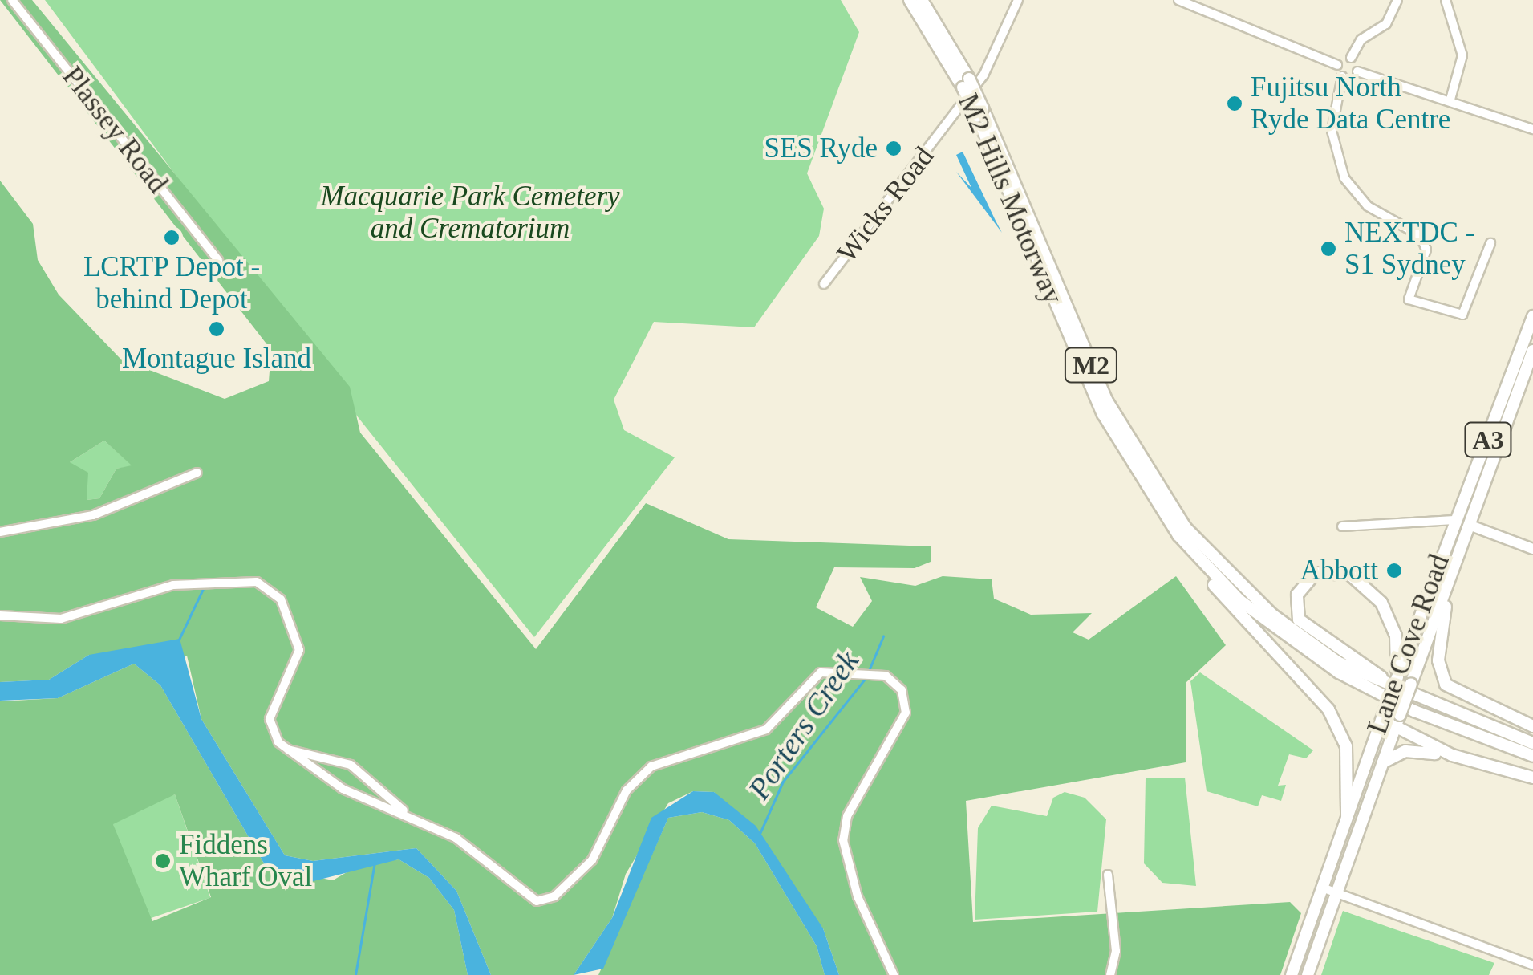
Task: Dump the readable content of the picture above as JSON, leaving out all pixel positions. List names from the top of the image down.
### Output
{
  "streets": {
    "highway": [
      "M2 Hills Motorway",
      "M2",
      "A3",
      "Lane Cove Road"
    ],
    "street": ["Plassey Road", "Wicks Road"]
  },
  "crossings": [
    ["M2 Hills Motorway", "M2"],
    ["M2 Hills Motorway", "Lane Cove Road"],
    ["M2", "Lane Cove Road"]
  ],
  "water": ["Porters Creek"],
  "parks": ["Macquarie Park Cemetery and Crematorium"],
  "places": [
    "Fujitsu North Ryde Data Centre",
    "SES Ryde",
    "LCRTP Depot - behind Depot",
    "NEXTDC - S1 Sydney",
    "Montague Island",
    "Abbott",
    "Fiddens Wharf Oval"
  ]
}
